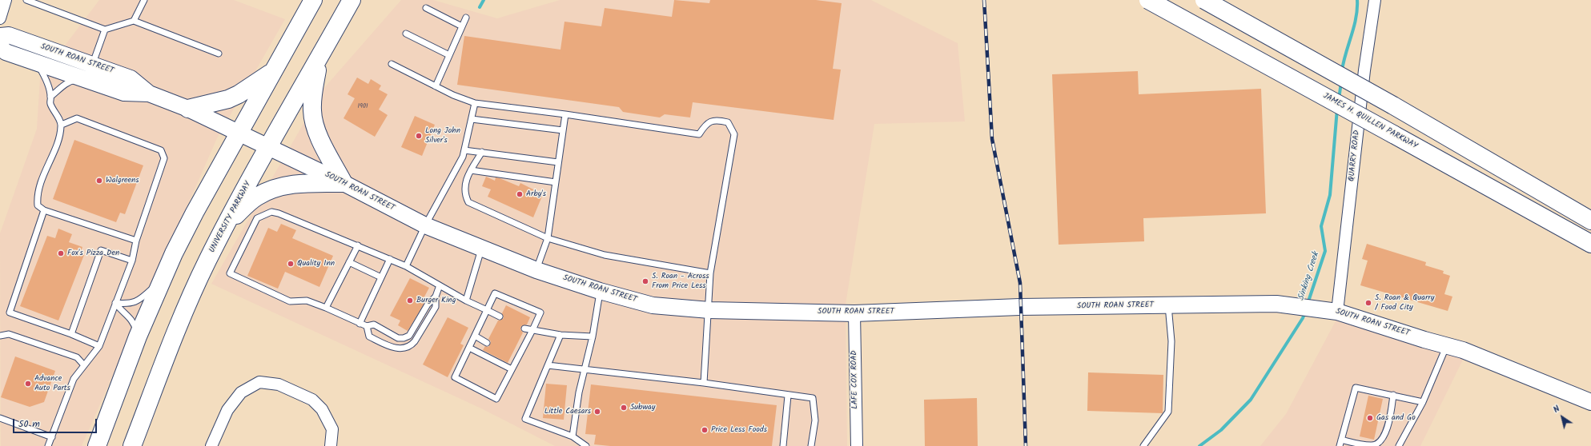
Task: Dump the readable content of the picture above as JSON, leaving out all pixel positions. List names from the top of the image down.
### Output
{
  "streets": {
    "highway": ["JAMES H. QUILLEN PARKWAY", "UNIVERSITY PARKWAY"],
    "main road": ["SOUTH ROAN STREET"],
    "street": ["QUARRY ROAD", "LAFE COX ROAD"]
  },
  "crossings": [
    ["SOUTH ROAN STREET", "QUARRY ROAD"],
    ["SOUTH ROAN STREET", "UNIVERSITY PARKWAY"],
    ["SOUTH ROAN STREET", "LAFE COX ROAD"]
  ],
  "water": ["Sinking Creek"],
  "places": [
    "Long John Silver's",
    "Walgreens",
    "Arby's",
    "Fox's Pizza Den",
    "Quality Inn",
    "S. Roan - Across From Price Less",
    "Burger King",
    "S. Roan & Quarry / Food City",
    "Advance Auto Parts",
    "Subway",
    "Little Caesars",
    "Gas and Go",
    "Price Less Foods"
  ],
  "house_numbers": ["1901"],
  "scale_bar": "50 m",
  "north": "top left"
}
